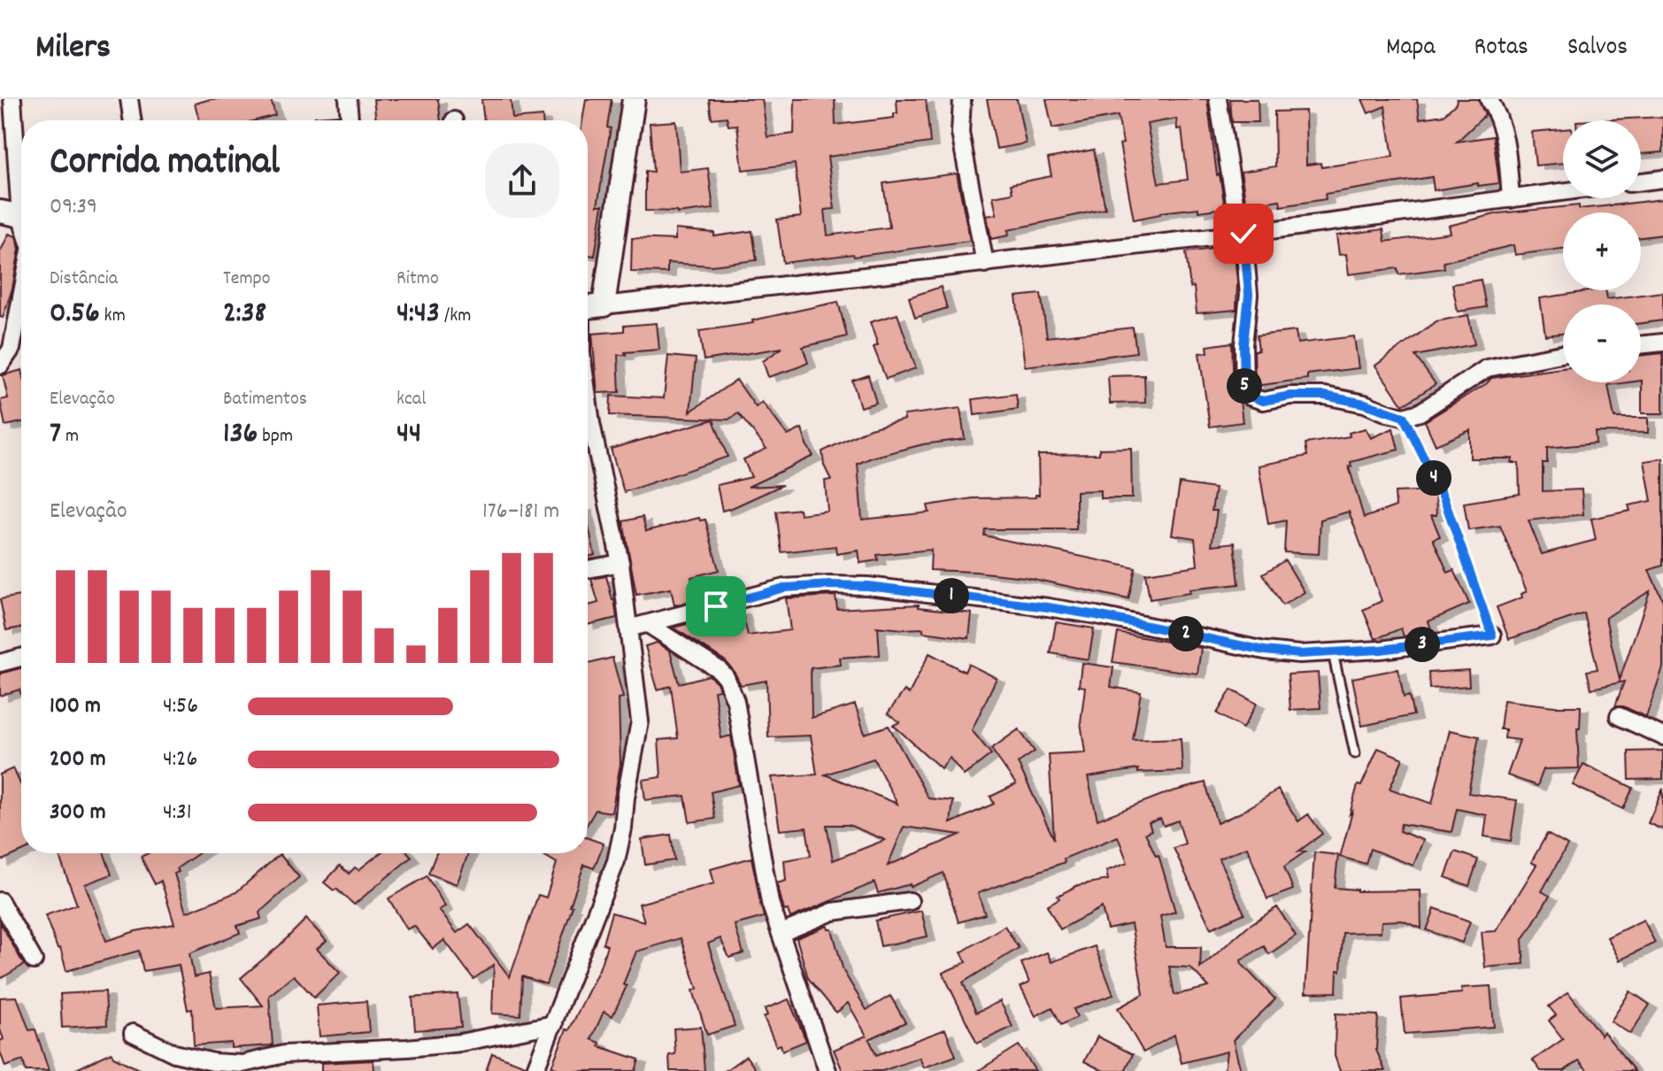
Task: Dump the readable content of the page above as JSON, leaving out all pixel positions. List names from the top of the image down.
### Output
{
  "page": {
    "header": "Milers",
    "nav": ["Mapa", "Rotas", "Salvos"],
    "map_buttons": ["+", "−"],
    "heading": ["Corrida matinal", "09:39"],
    "stats": [
      ["Distância", "0.56 km"],
      ["Tempo", "2:38"],
      ["Ritmo", "4:43 /km"],
      ["Elevação", "7 m"],
      ["Batimentos", "136 bpm"],
      ["kcal", "44"]
    ],
    "pins": [
      "5",
      "4",
      "1",
      "2",
      "3"
    ],
    "chart": ["Elevação", "176–181 m"],
    "list": [
      {
        "name": "100 m",
        "note": "4:56"
      },
      {
        "name": "200 m",
        "note": "4:26"
      },
      {
        "name": "300 m",
        "note": "4:31"
      }
    ]
  }
}
